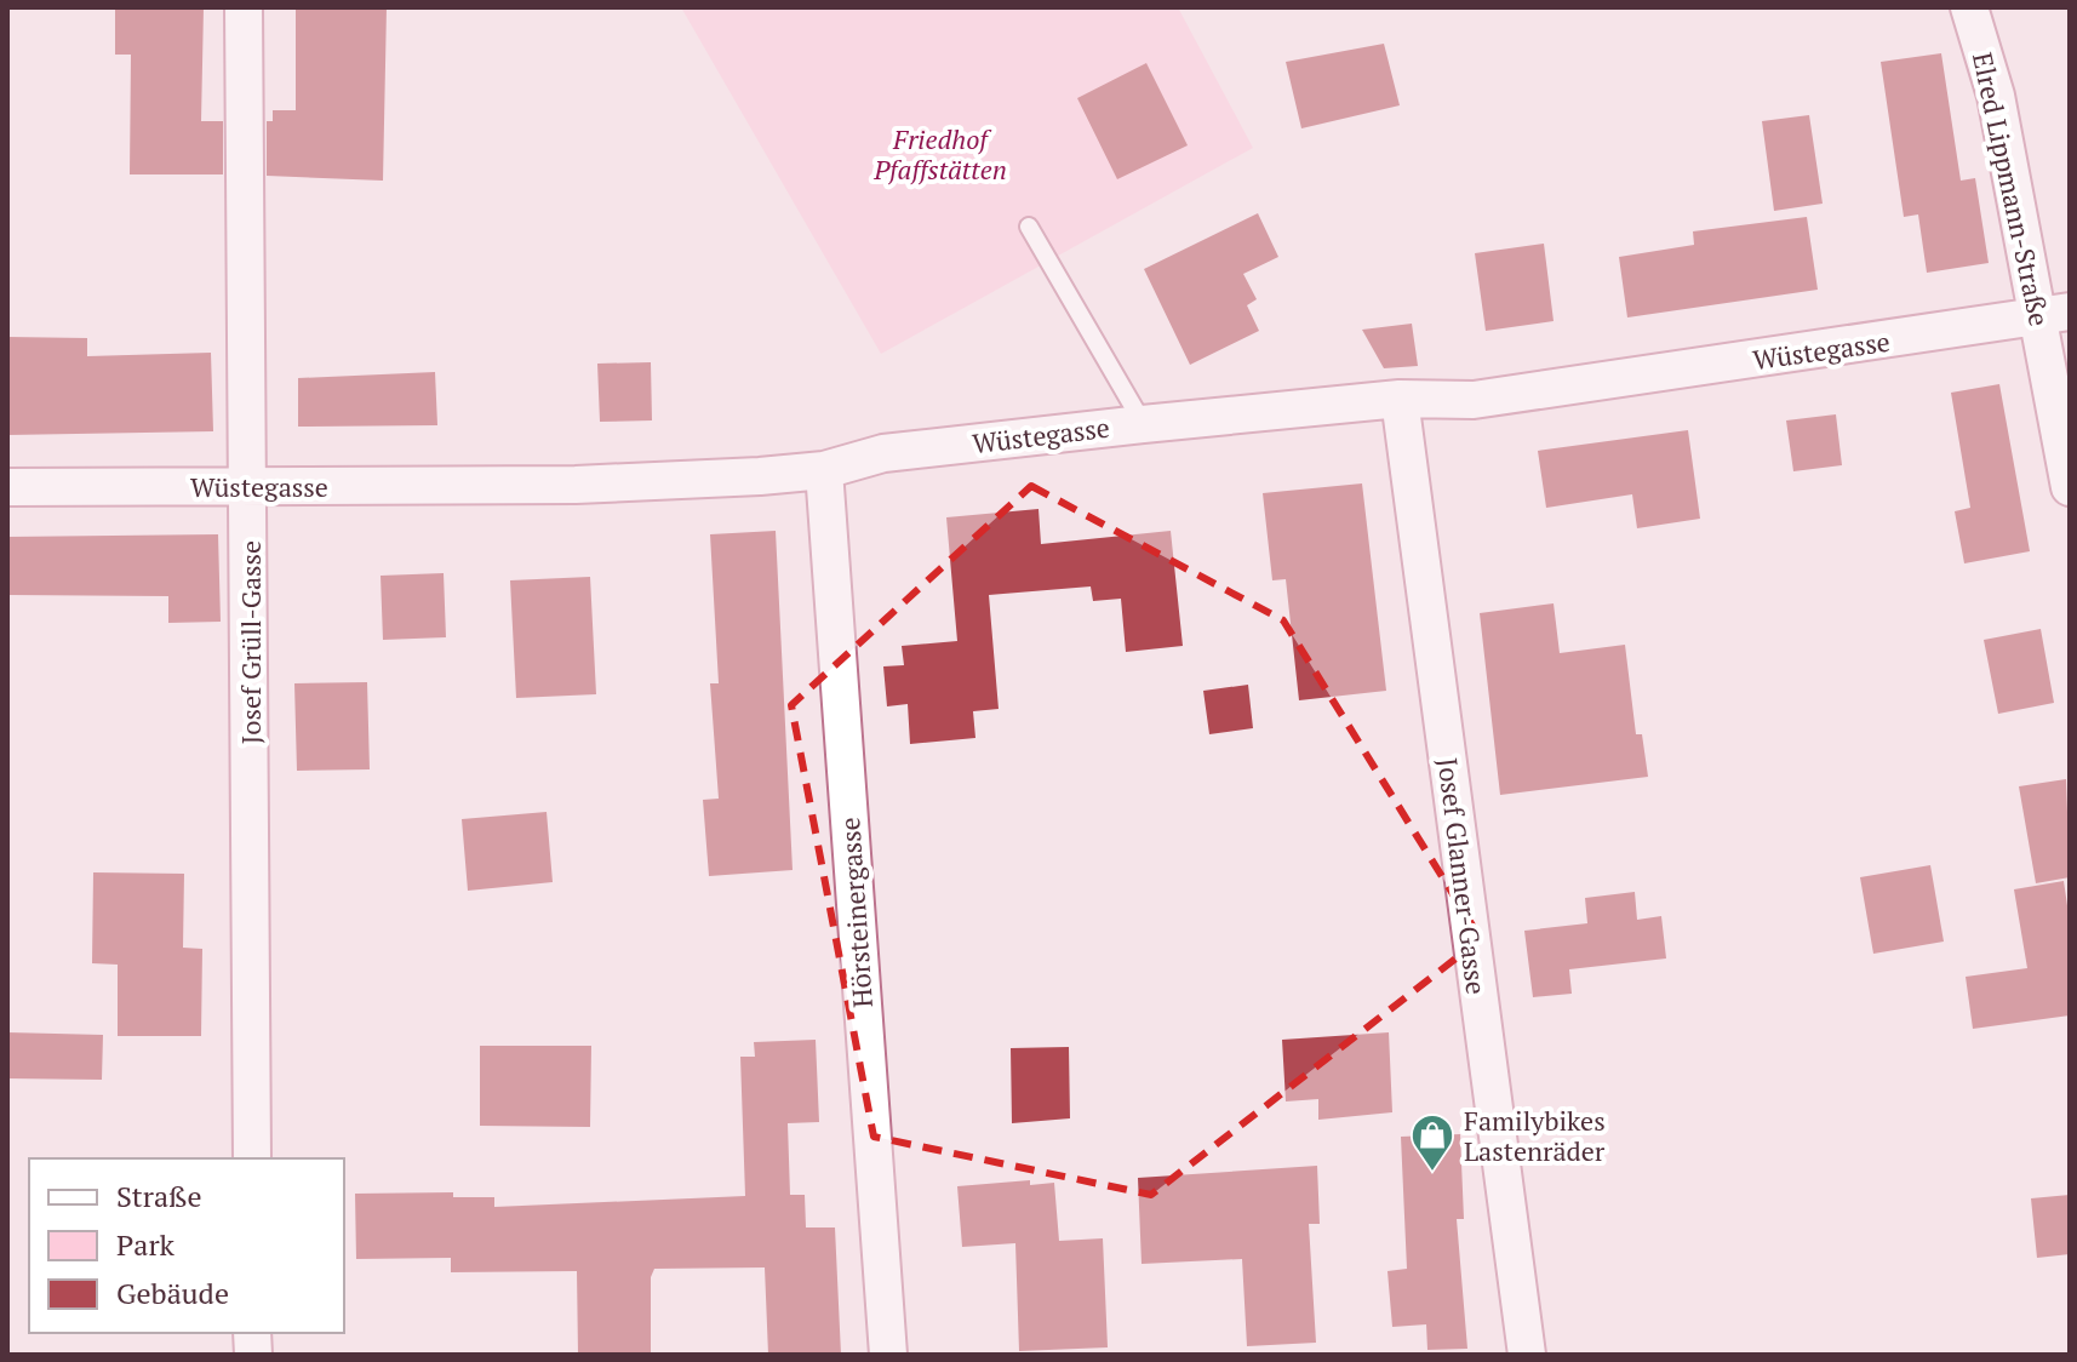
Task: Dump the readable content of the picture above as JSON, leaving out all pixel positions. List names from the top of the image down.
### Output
{
  "streets": {
    "street": [
      "Elred Lippmann-Straße",
      "Wüstegasse",
      "Josef Grüll-Gasse",
      "Josef Glanner-Gasse",
      "Hörsteinergasse"
    ]
  },
  "crossings": [
    ["Elred Lippmann-Straße", "Wüstegasse"],
    ["Wüstegasse", "Josef Grüll-Gasse"],
    ["Wüstegasse", "Josef Glanner-Gasse"],
    ["Wüstegasse", "Hörsteinergasse"]
  ],
  "parks": ["Friedhof Pfaffstätten"],
  "places": {
    "shop": ["Familybikes Lastenräder"]
  },
  "legend": ["Straße", "Park", "Gebäude"]
}
